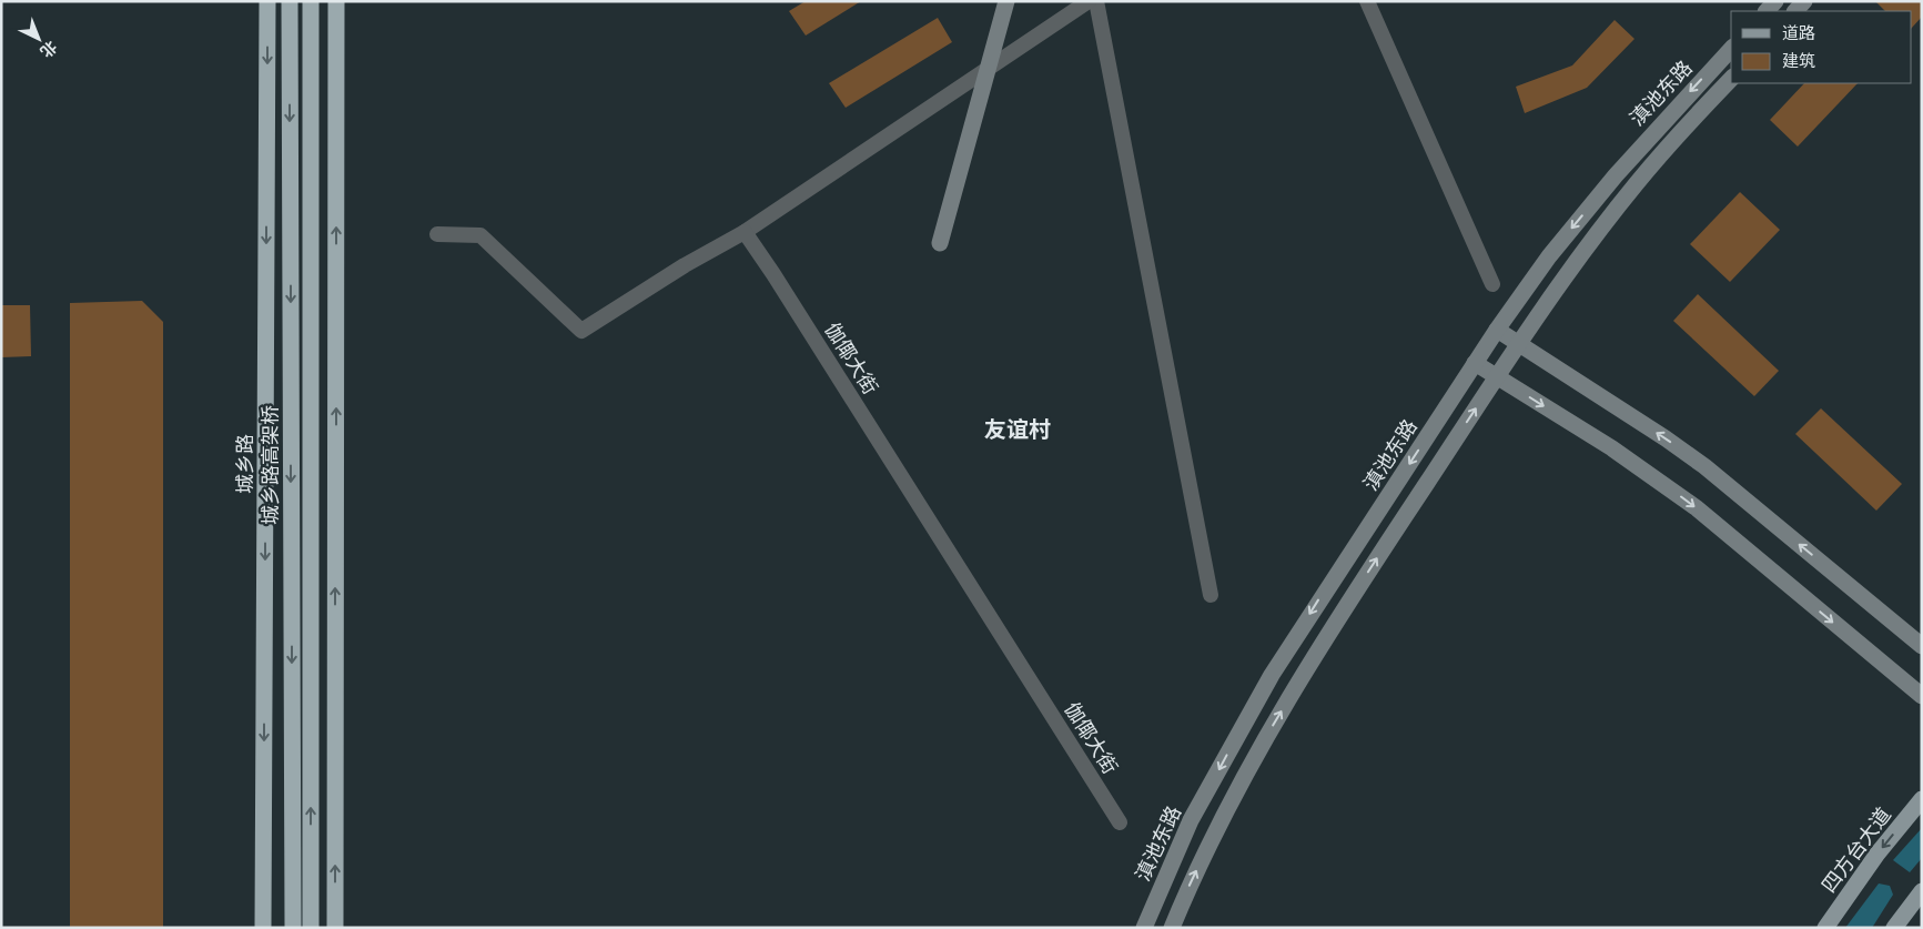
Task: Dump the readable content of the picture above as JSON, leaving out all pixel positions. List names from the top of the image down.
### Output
{
  "streets": {
    "highway": ["城乡路", "城乡路高架桥"],
    "main road": ["四方台大道"],
    "street": ["滇池东路", "伽倻大街"]
  },
  "one_way": ["四方台大道"],
  "districts": ["友谊村"],
  "legend": ["道路", "建筑"],
  "north": "bottom right"
}
